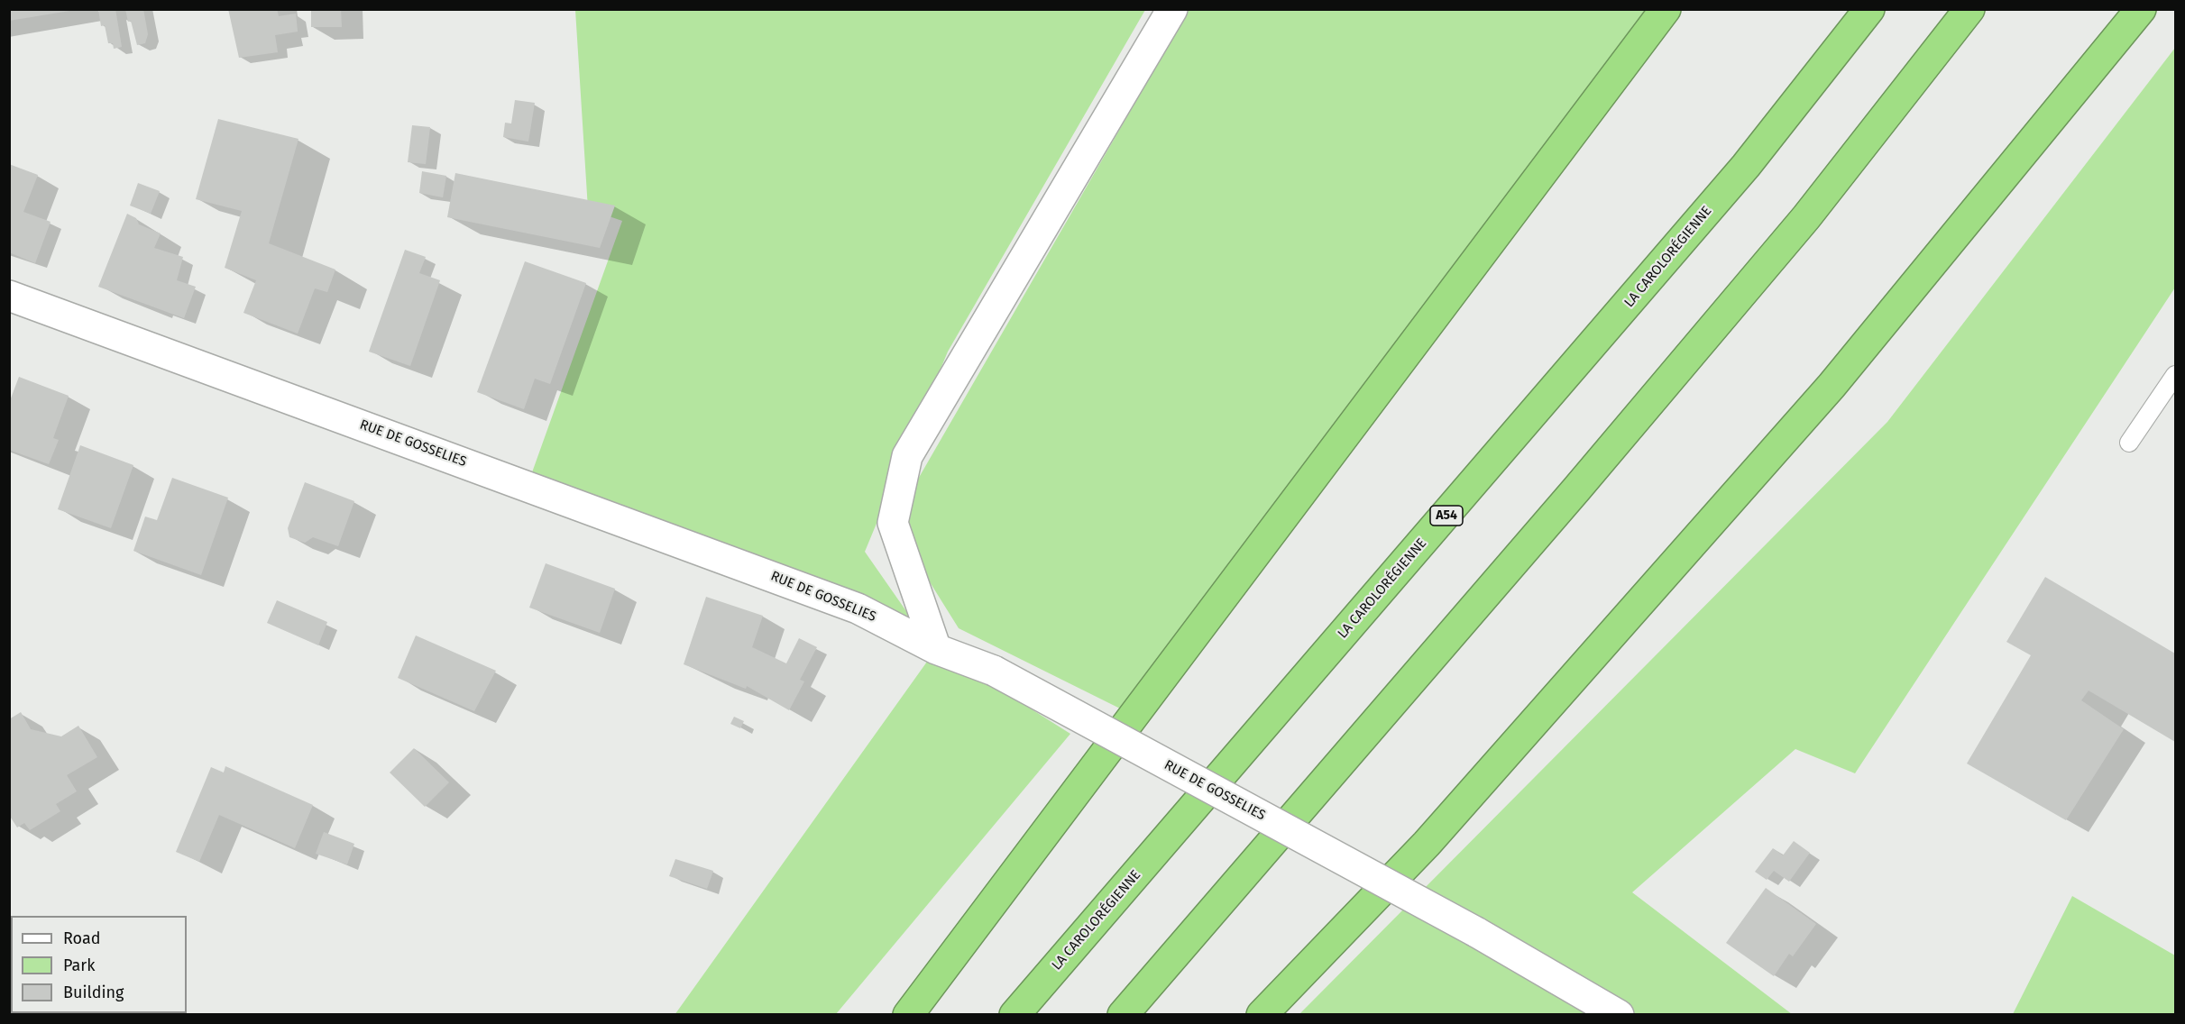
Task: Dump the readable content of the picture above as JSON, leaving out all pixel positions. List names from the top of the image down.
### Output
{
  "streets": {
    "highway": ["LA CAROLORÉGIENNE", "A54"],
    "street": ["RUE DE GOSSELIES"]
  },
  "legend": ["Road", "Park", "Building"]
}
